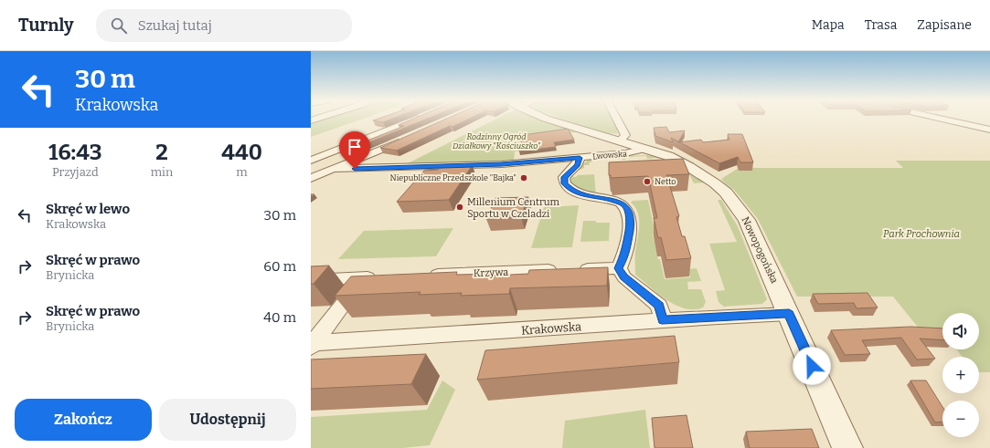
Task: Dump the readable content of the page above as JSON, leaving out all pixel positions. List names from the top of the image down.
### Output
{
  "streets": {
    "street": [
      "Lwowska",
      "Nowopogońska",
      "Krzywa",
      "Krakowska"
    ]
  },
  "crossings": [
    ["Lwowska", "Nowopogońska"],
    ["Nowopogońska", "Krakowska"]
  ],
  "parks": ["Rodzinny Ogród Działkowy \"Kościuszko\"", "Park Prochownia"],
  "places": ["Niepubliczne Przedszkole \"Bajka\"", "Netto", "Millenium Centrum Sportu w Czeladzi"],
  "page": {
    "header": "Turnly",
    "search": "Szukaj tutaj",
    "nav": ["Mapa", "Trasa", "Zapisane"],
    "turn": ["30 m", "Krakowska"],
    "eta": [
      "16:43",
      "Przyjazd",
      "2",
      "min",
      "440",
      "m"
    ],
    "list": [
      {
        "name": "Skręć w lewo",
        "note": "Krakowska",
        "value": "30 m"
      },
      {
        "name": "Skręć w prawo",
        "note": "Brynicka",
        "value": "60 m"
      },
      {
        "name": "Skręć w prawo",
        "note": "Brynicka",
        "value": "40 m"
      }
    ],
    "map_buttons": ["+", "−"],
    "buttons": ["Zakończ", "Udostępnij"]
  }
}
